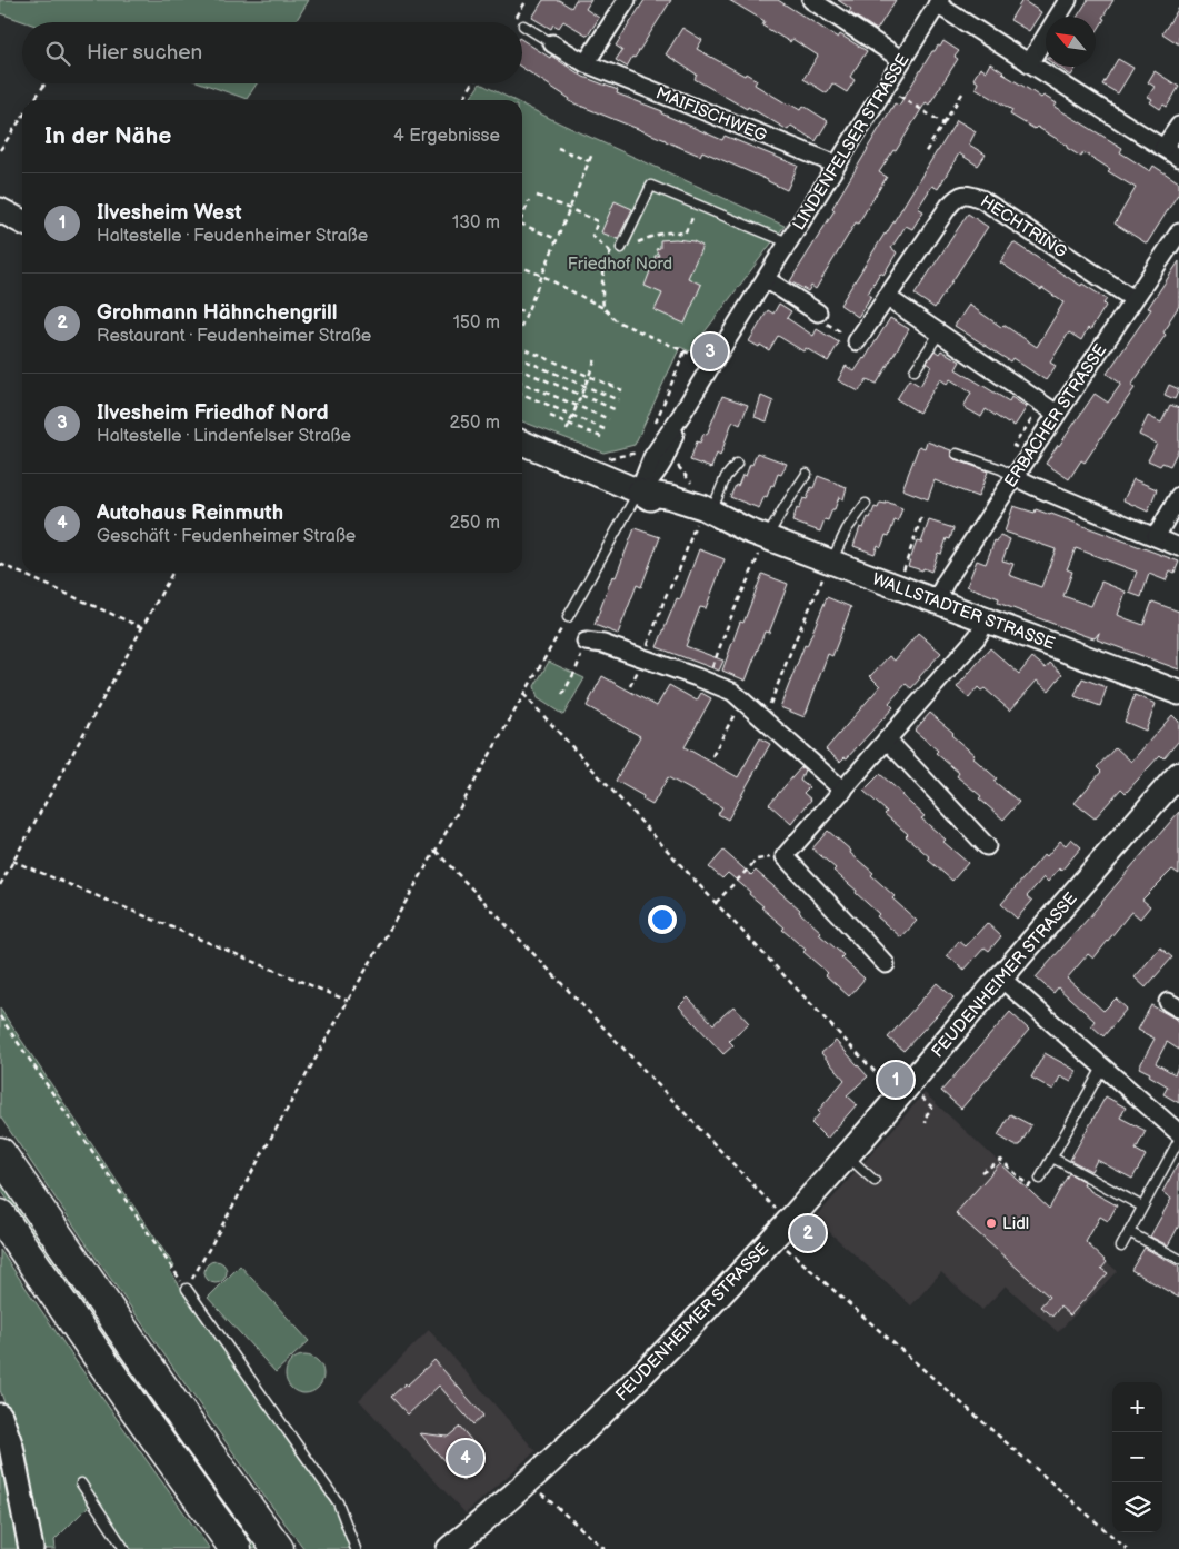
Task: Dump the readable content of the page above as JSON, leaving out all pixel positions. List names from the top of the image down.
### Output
{
  "streets": {
    "main road": ["WALLSTADTER STRASSE", "FEUDENHEIMER STRASSE"],
    "street": [
      "MAIFISCHWEG",
      "LINDENFELSER STRASSE",
      "HECHTRING",
      "ERBACHER STRASSE"
    ]
  },
  "crossings": [
    ["MAIFISCHWEG", "LINDENFELSER STRASSE"],
    ["LINDENFELSER STRASSE", "WALLSTADTER STRASSE"],
    ["HECHTRING", "ERBACHER STRASSE"],
    ["ERBACHER STRASSE", "WALLSTADTER STRASSE"]
  ],
  "parks": ["Friedhof Nord"],
  "places": ["Lidl"],
  "north": "top left",
  "page": {
    "search": "Hier suchen",
    "heading": ["In der Nähe", "4 Ergebnisse"],
    "list": [
      {
        "mark": "1",
        "name": "Ilvesheim West",
        "note": "Haltestelle · Feudenheimer Straße",
        "value": "130 m"
      },
      {
        "mark": "2",
        "name": "Grohmann Hähnchengrill",
        "note": "Restaurant · Feudenheimer Straße",
        "value": "150 m"
      },
      {
        "mark": "3",
        "name": "Ilvesheim Friedhof Nord",
        "note": "Haltestelle · Lindenfelser Straße",
        "value": "250 m"
      },
      {
        "mark": "4",
        "name": "Autohaus Reinmuth",
        "note": "Geschäft · Feudenheimer Straße",
        "value": "250 m"
      }
    ],
    "pins": [
      "3",
      "1",
      "2",
      "4"
    ],
    "map_buttons": ["+", "−"]
  }
}
